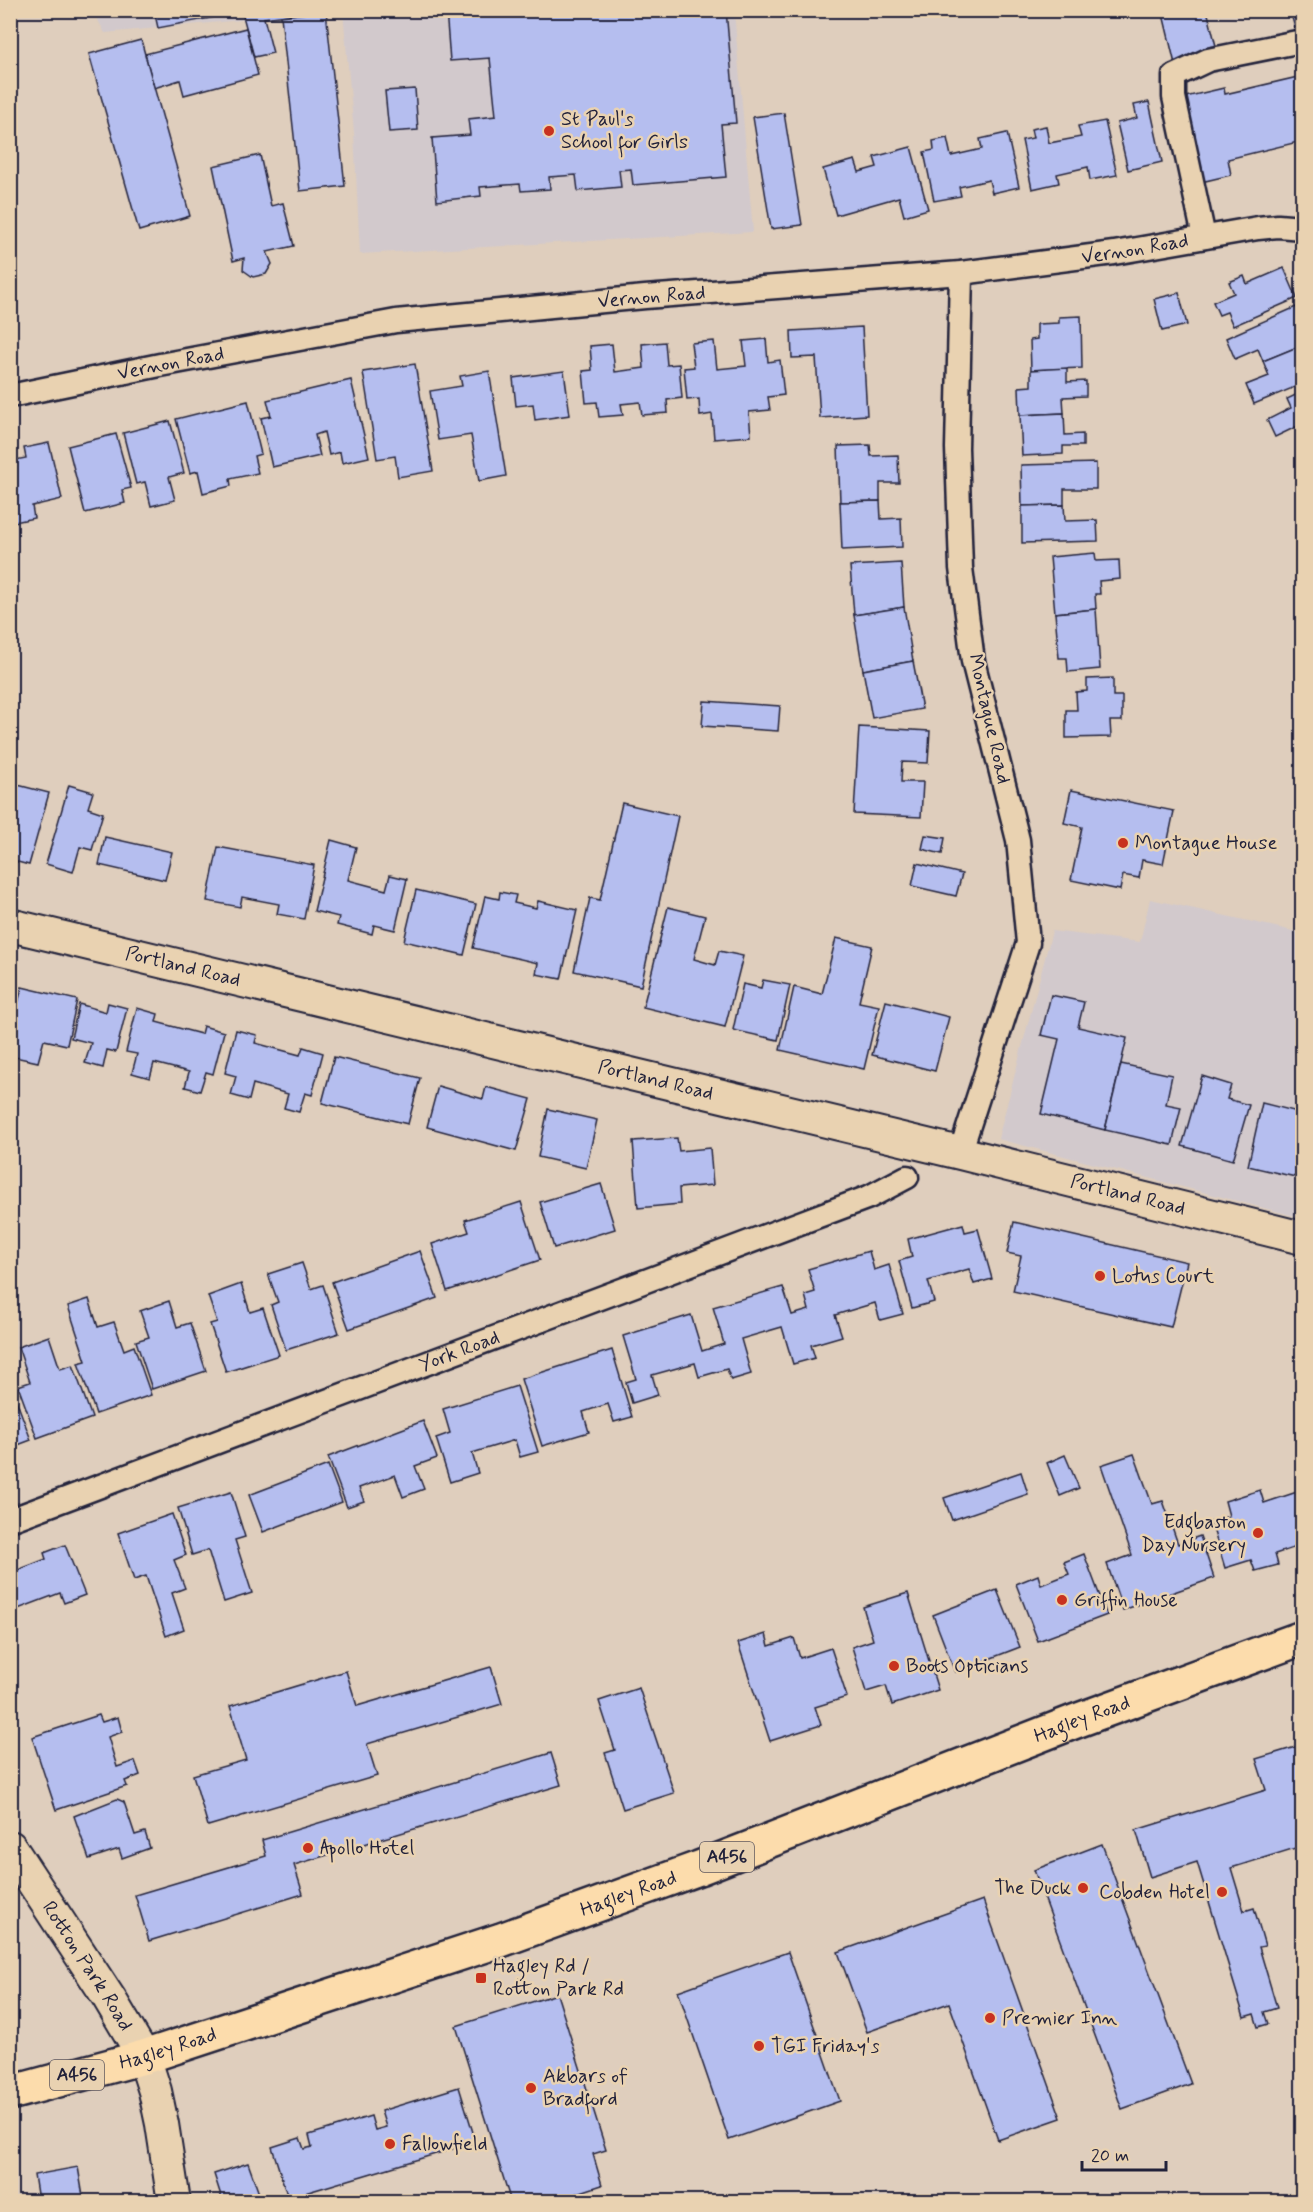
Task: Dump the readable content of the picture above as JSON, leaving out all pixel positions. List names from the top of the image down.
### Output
{
  "streets": {
    "highway": ["Hagley Road", "A456"],
    "main road": ["Portland Road", "Rotton Park Road"],
    "street": ["Vernon Road", "Montague Road", "York Road"]
  },
  "crossings": [
    ["Vernon Road", "Montague Road"],
    ["Montague Road", "Portland Road"],
    ["Hagley Road", "Rotton Park Road"]
  ],
  "places": {
    "other": [
      "St Paul's School for Girls",
      "Montague House",
      "Lotus Court",
      "Edgbaston Day Nursery",
      "Griffin House",
      "Boots Opticians",
      "Apollo Hotel",
      "The Duck",
      "Cobden Hotel",
      "Premier Inn",
      "TGI Friday's",
      "Akbars of Bradford",
      "Fallowfield"
    ],
    "transit": ["Hagley Rd / Rotton Park Rd"]
  },
  "scale_bar": "20 m"
}
